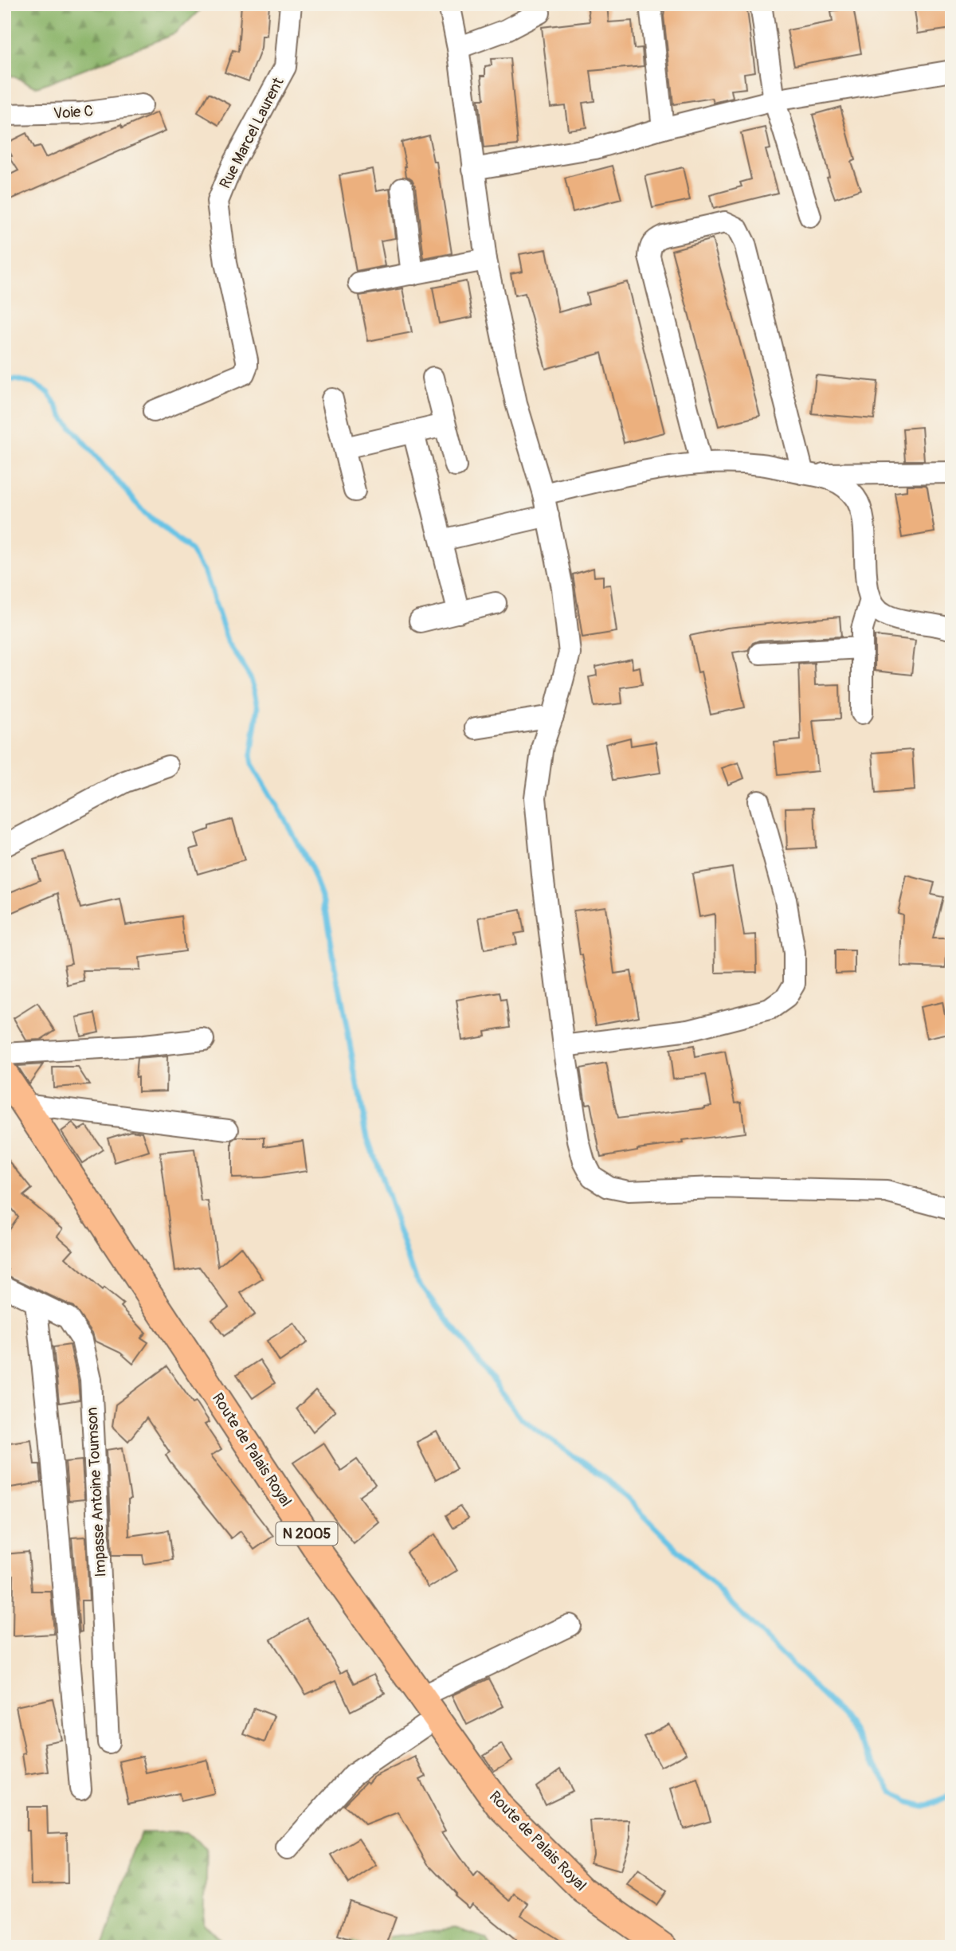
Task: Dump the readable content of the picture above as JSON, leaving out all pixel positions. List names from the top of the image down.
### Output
{
  "streets": {
    "main road": ["Route de Palais Royal", "N 2005"],
    "street": ["Voie C", "Rue Marcel Laurent", "Impasse Antoine Toumson"]
  }
}
